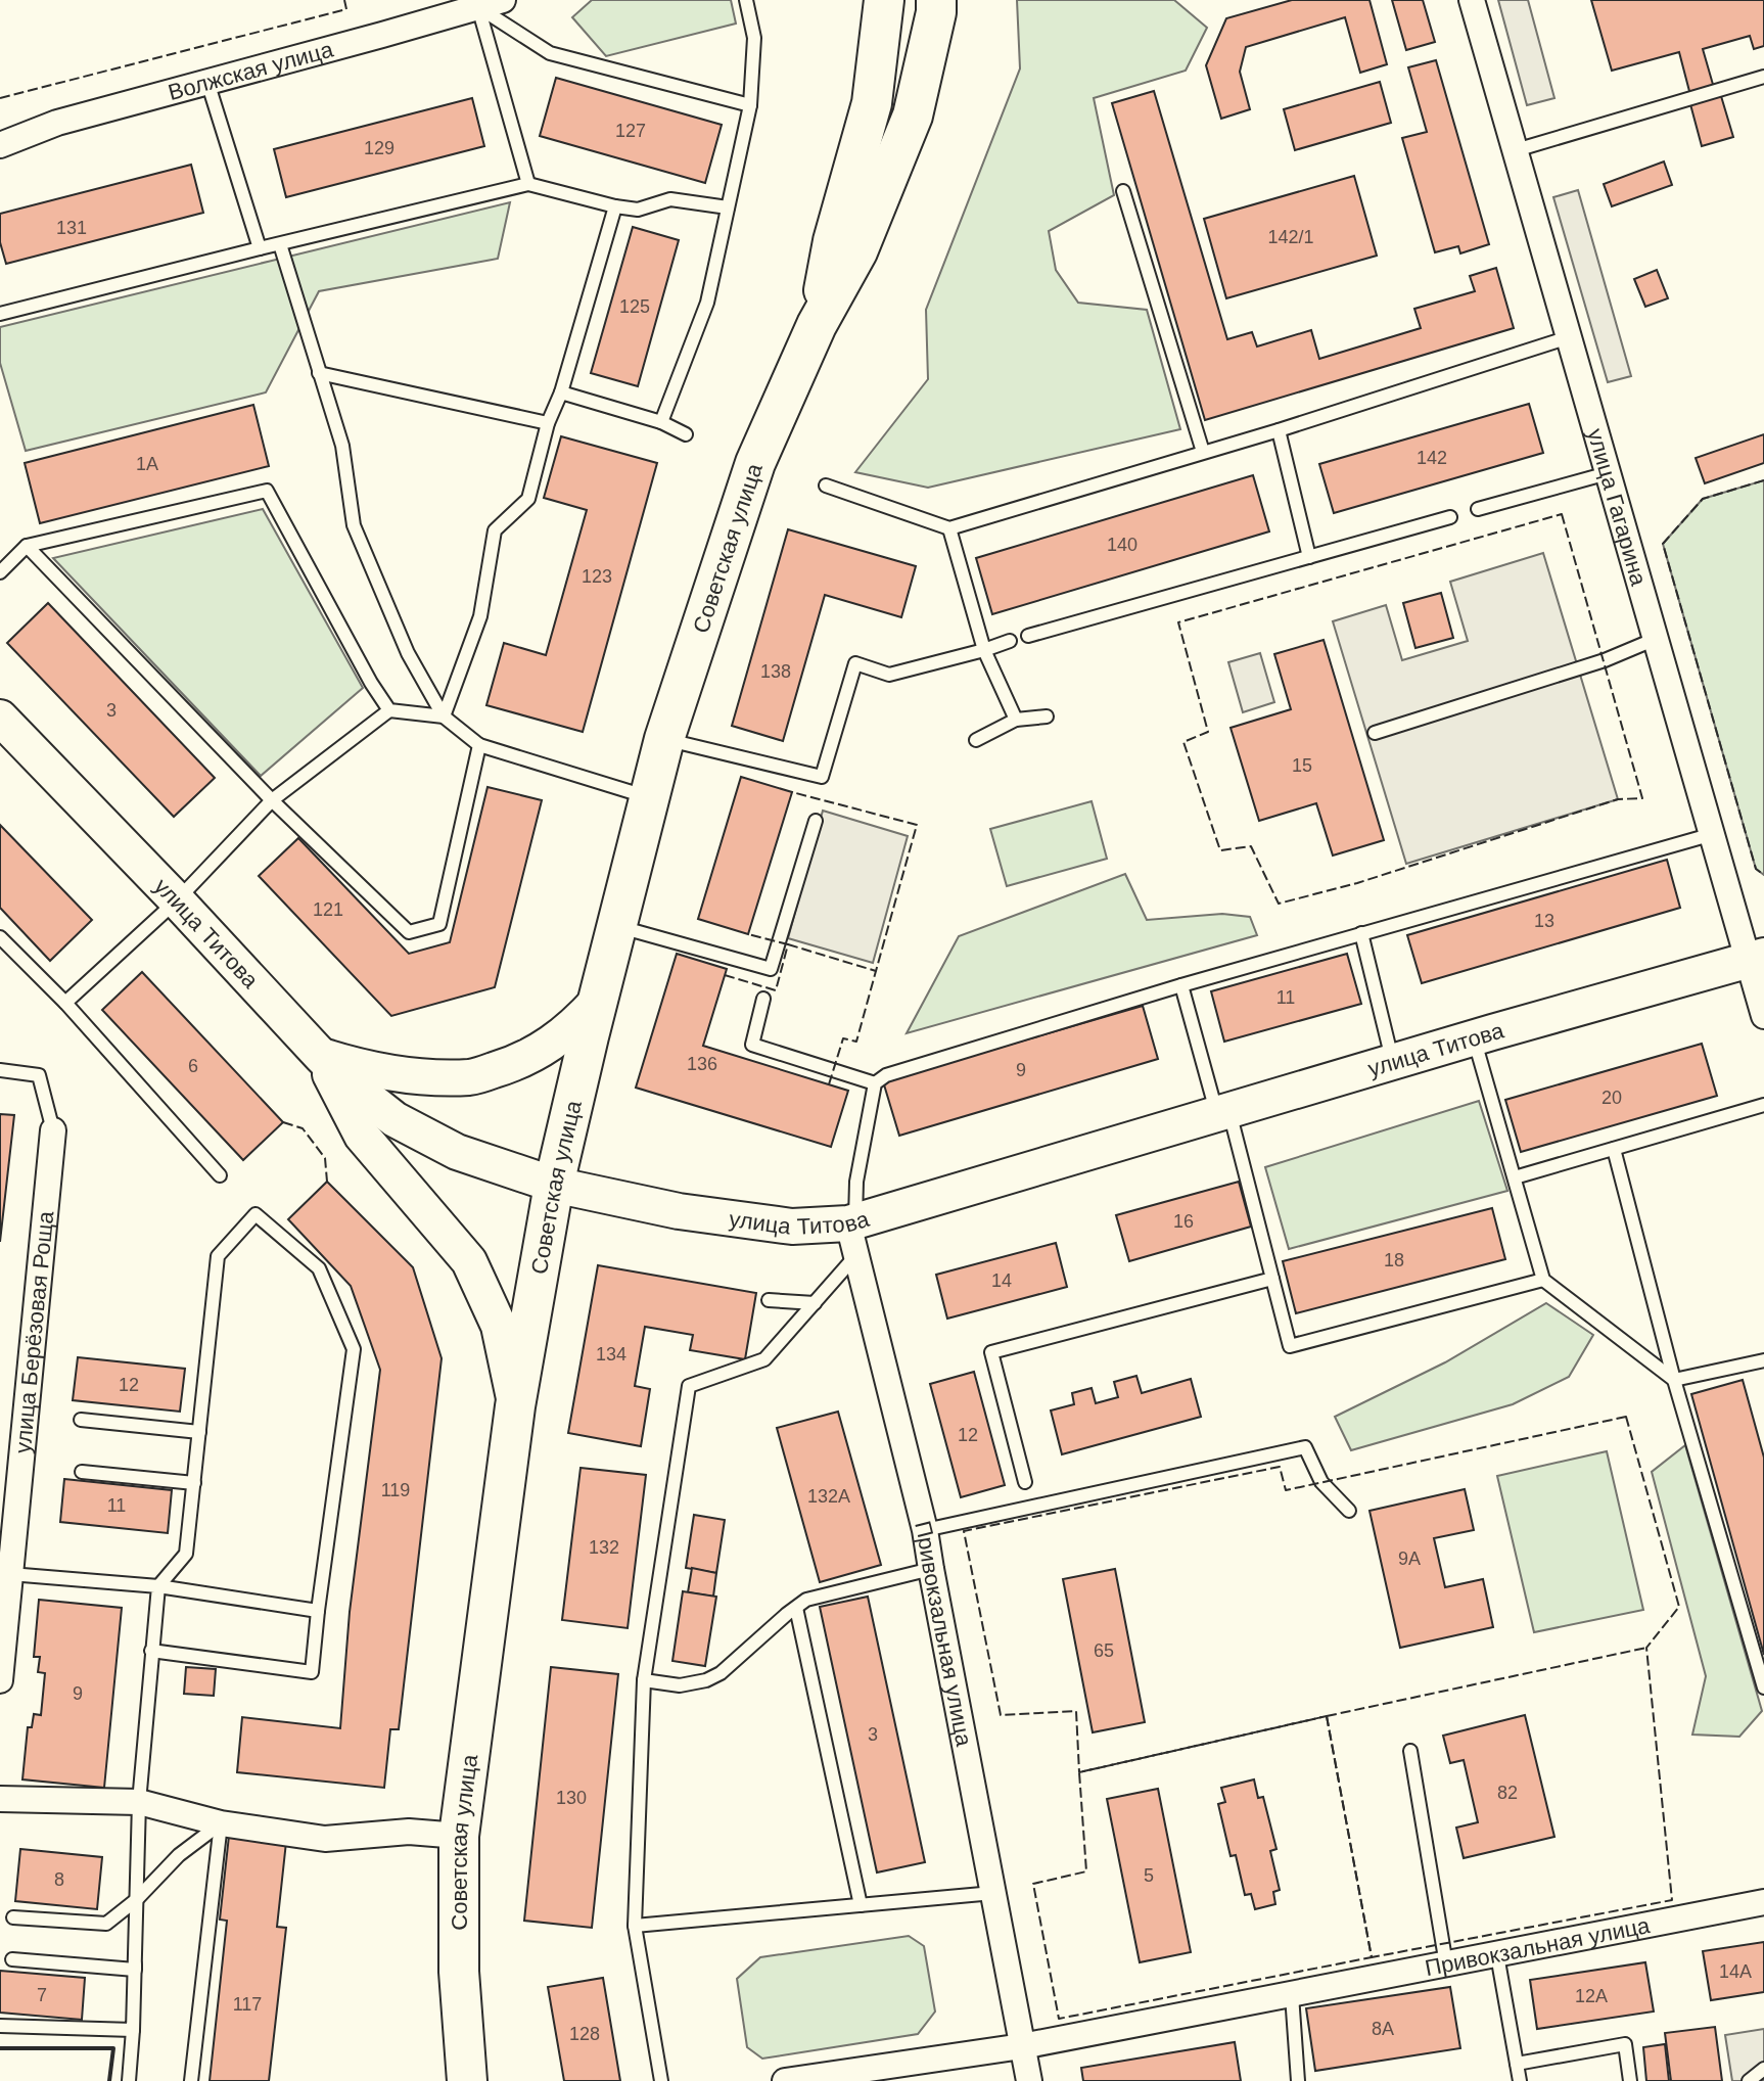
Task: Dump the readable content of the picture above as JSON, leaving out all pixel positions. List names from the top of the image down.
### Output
{
  "streets": {
    "main road": ["Советская улица", "улица Титова"],
    "street": [
      "Волжская улица",
      "улица Гагарина",
      "улица Берёзовая Роща",
      "Привокзальная улица"
    ]
  },
  "crossings": [
    ["улица Гагарина", "улица Титова"],
    ["Советская улица", "улица Титова"],
    ["улица Титова", "Привокзальная улица"]
  ],
  "house_numbers": [
    "127",
    "129",
    "131",
    "142/1",
    "125",
    "142",
    "1А",
    "140",
    "123",
    "138",
    "3",
    "15",
    "121",
    "13",
    "11",
    "136",
    "6",
    "9",
    "20",
    "16",
    "18",
    "14",
    "134",
    "12",
    "12",
    "119",
    "132А",
    "11",
    "132",
    "9А",
    "65",
    "9",
    "3",
    "82",
    "130",
    "5",
    "8",
    "14А",
    "7",
    "12А",
    "117",
    "8А",
    "128"
  ]
}
